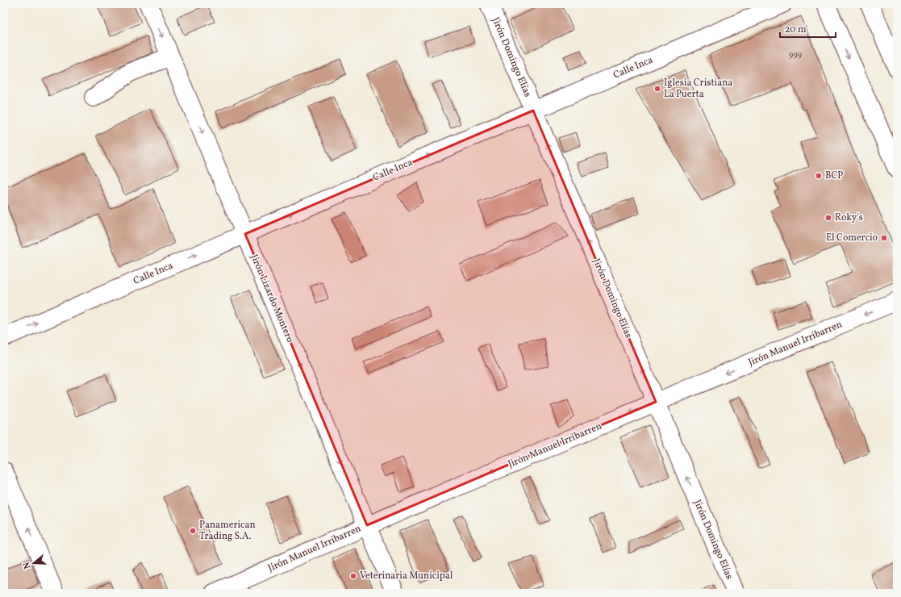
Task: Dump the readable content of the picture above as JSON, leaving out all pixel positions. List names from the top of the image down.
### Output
{
  "streets": {
    "street": [
      "Jirón Domingo Elías",
      "Calle Inca",
      "Jirón Lizardo Montero",
      "Jirón Manuel Irribarren"
    ]
  },
  "crossings": [
    ["Jirón Domingo Elías", "Calle Inca"],
    ["Jirón Domingo Elías", "Jirón Manuel Irribarren"],
    ["Calle Inca", "Jirón Lizardo Montero"],
    ["Jirón Lizardo Montero", "Jirón Manuel Irribarren"]
  ],
  "one_way": [
    "Jirón Domingo Elías",
    "Calle Inca",
    "Jirón Lizardo Montero",
    "Jirón Manuel Irribarren"
  ],
  "places": [
    "Iglesia Cristiana La Puerta",
    "BCP",
    "Roky's",
    "El Comercio",
    "Panamerican Trading S.A.",
    "Veterinaria Municipal"
  ],
  "house_numbers": ["999"],
  "scale_bar": "20 m",
  "north": "left"
}
